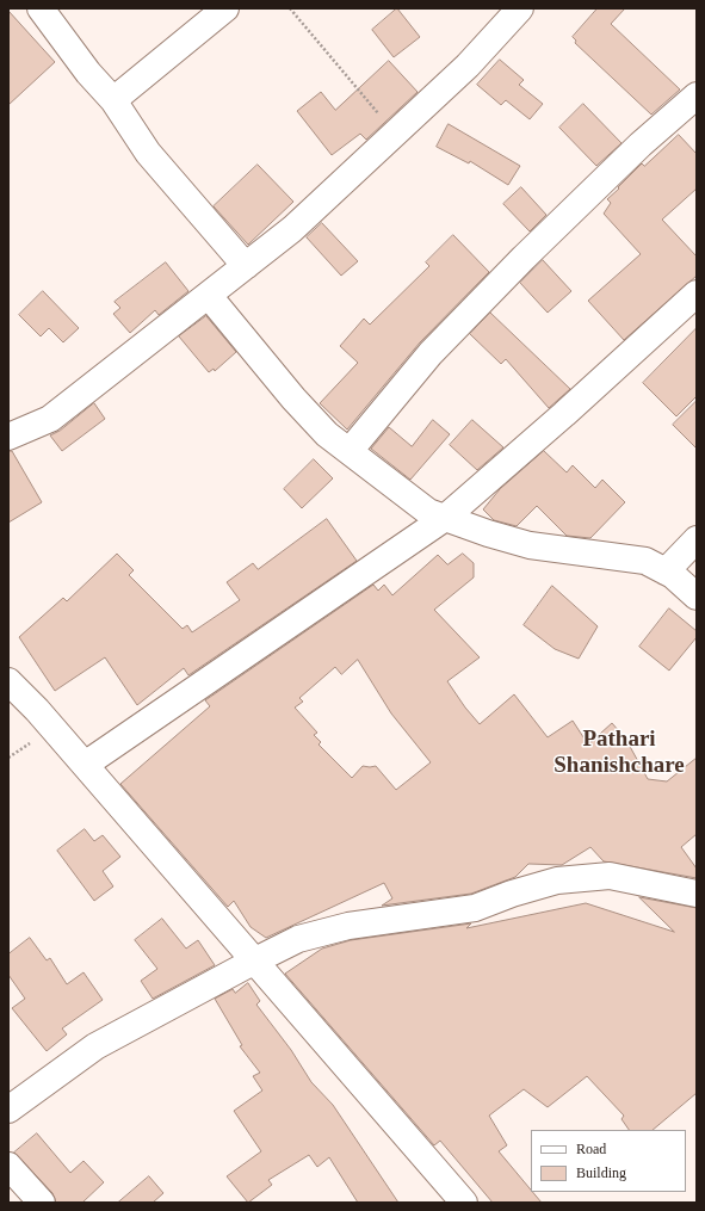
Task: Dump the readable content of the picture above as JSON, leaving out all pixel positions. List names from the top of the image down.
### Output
{
  "districts": ["Pathari Shanishchare"],
  "legend": ["Road", "Building"]
}
